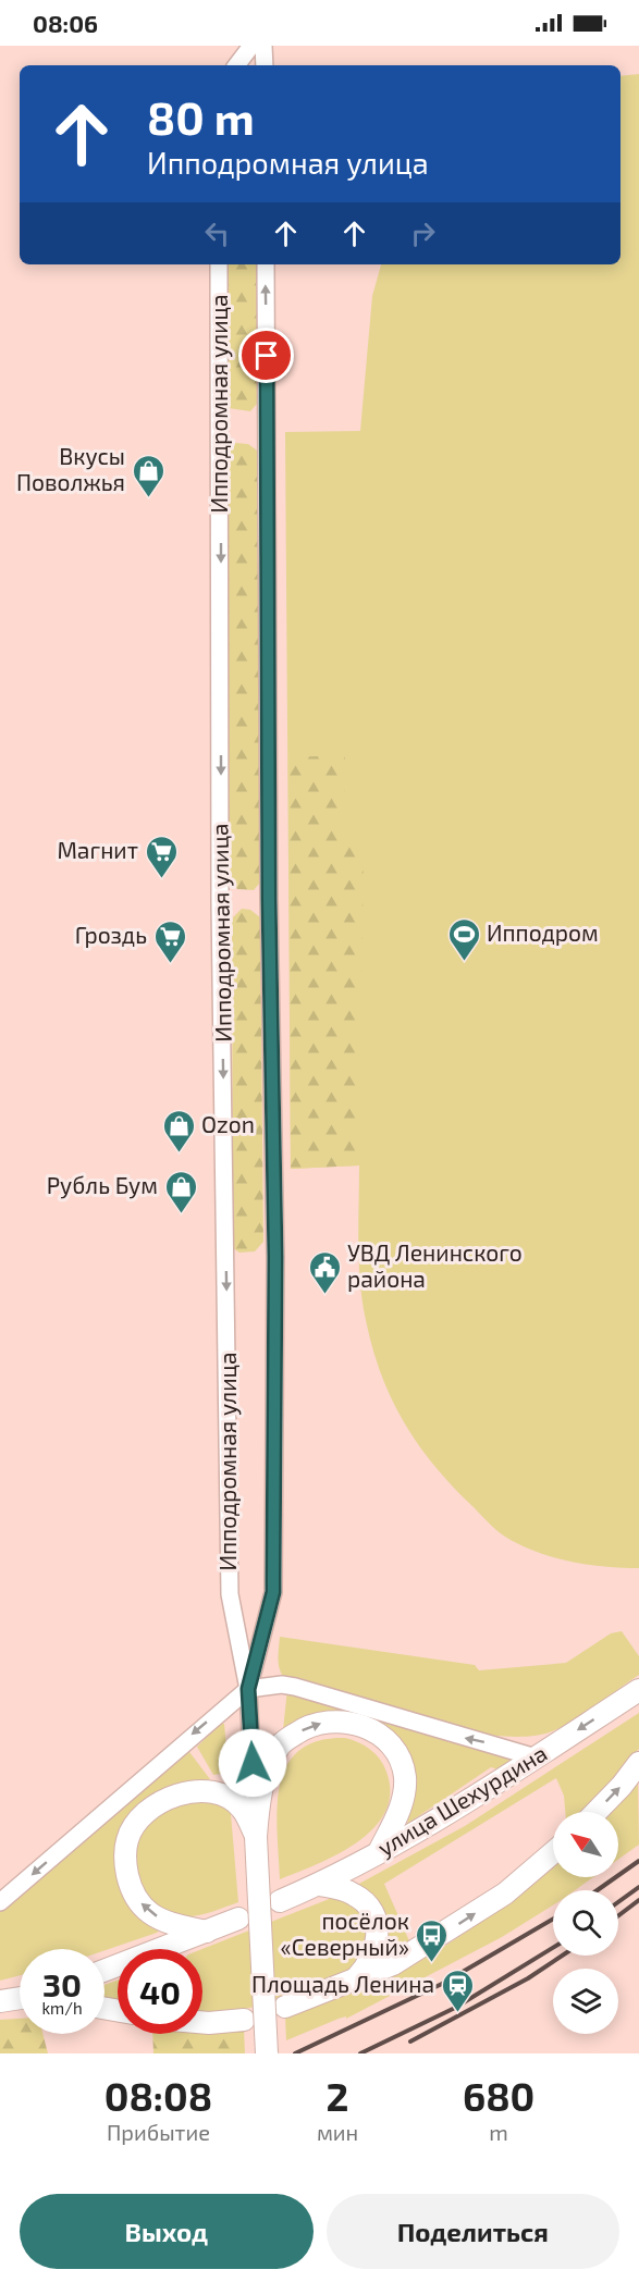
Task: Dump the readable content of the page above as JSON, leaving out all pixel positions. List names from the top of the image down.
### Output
{
  "streets": {
    "main road": ["улица Шехурдина"],
    "street": ["Ипподромная улица"]
  },
  "places": {
    "shop": ["Вкусы Поволжья", "Ozon", "Рубль Бум"],
    "supermarket": ["Магнит", "Гроздь"],
    "sports": ["Ипподром"],
    "public building": ["УВД Ленинского района"],
    "bus stop": ["посёлок «Северный»"],
    "station": ["Площадь Ленина"]
  },
  "north": "top left",
  "page": {
    "status": "08:06",
    "turn": ["80 m", "Ипподромная улица"],
    "speed": "30 km/h",
    "limit": "40",
    "eta": [
      "08:08",
      "Прибытие",
      "2",
      "мин",
      "680",
      "m"
    ],
    "buttons": ["Выход", "Поделиться"]
  }
}
